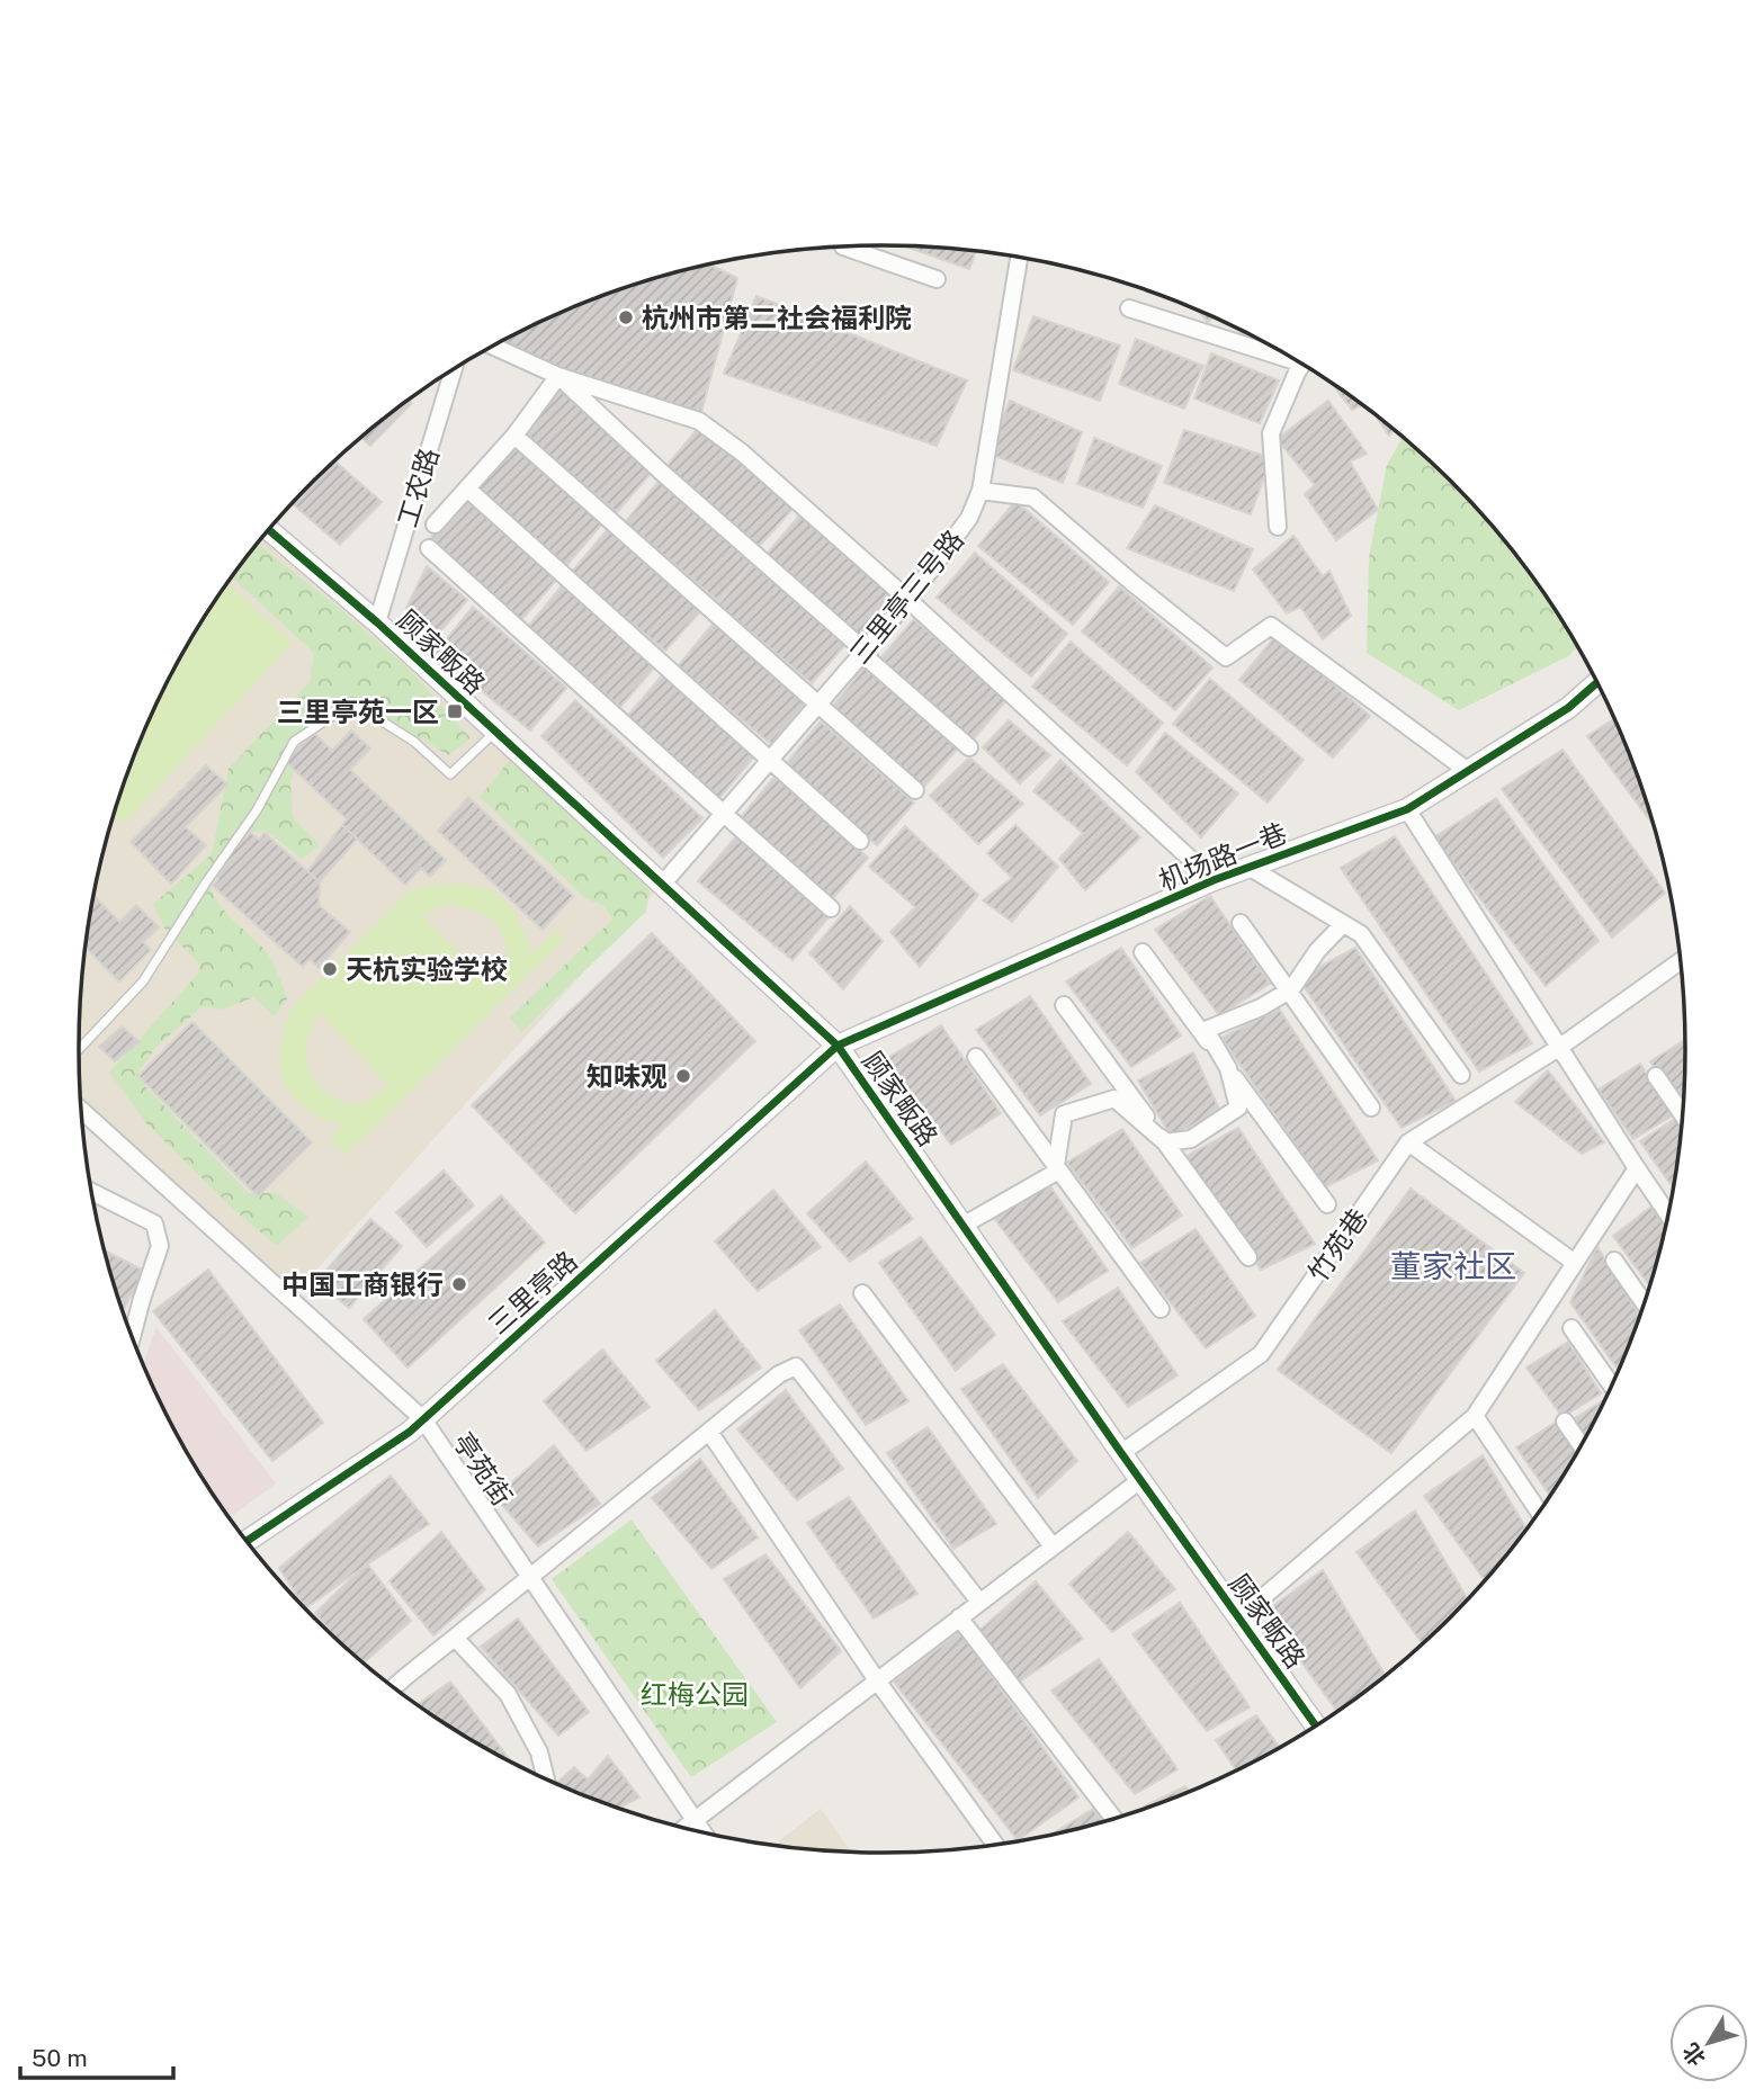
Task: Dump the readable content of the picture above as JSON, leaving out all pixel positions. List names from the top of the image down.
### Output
{
  "streets": {
    "street": [
      "工农路",
      "三里亭三号路",
      "顾家畈路",
      "机场路一巷",
      "竹苑巷",
      "三里亭路",
      "亭苑街"
    ]
  },
  "crossings": [
    ["工农路", "顾家畈路"],
    ["三里亭三号路", "顾家畈路"],
    ["顾家畈路", "机场路一巷"],
    ["顾家畈路", "竹苑巷"],
    ["顾家畈路", "三里亭路"],
    ["机场路一巷", "三里亭路"],
    ["三里亭路", "亭苑街"]
  ],
  "districts": ["董家社区"],
  "parks": ["红梅公园"],
  "places": {
    "other": [
      "杭州市第二社会福利院",
      "天杭实验学校",
      "知味观",
      "中国工商银行"
    ],
    "transit": ["三里亭苑一区"]
  },
  "scale_bar": "50 m",
  "north": "bottom left"
}
